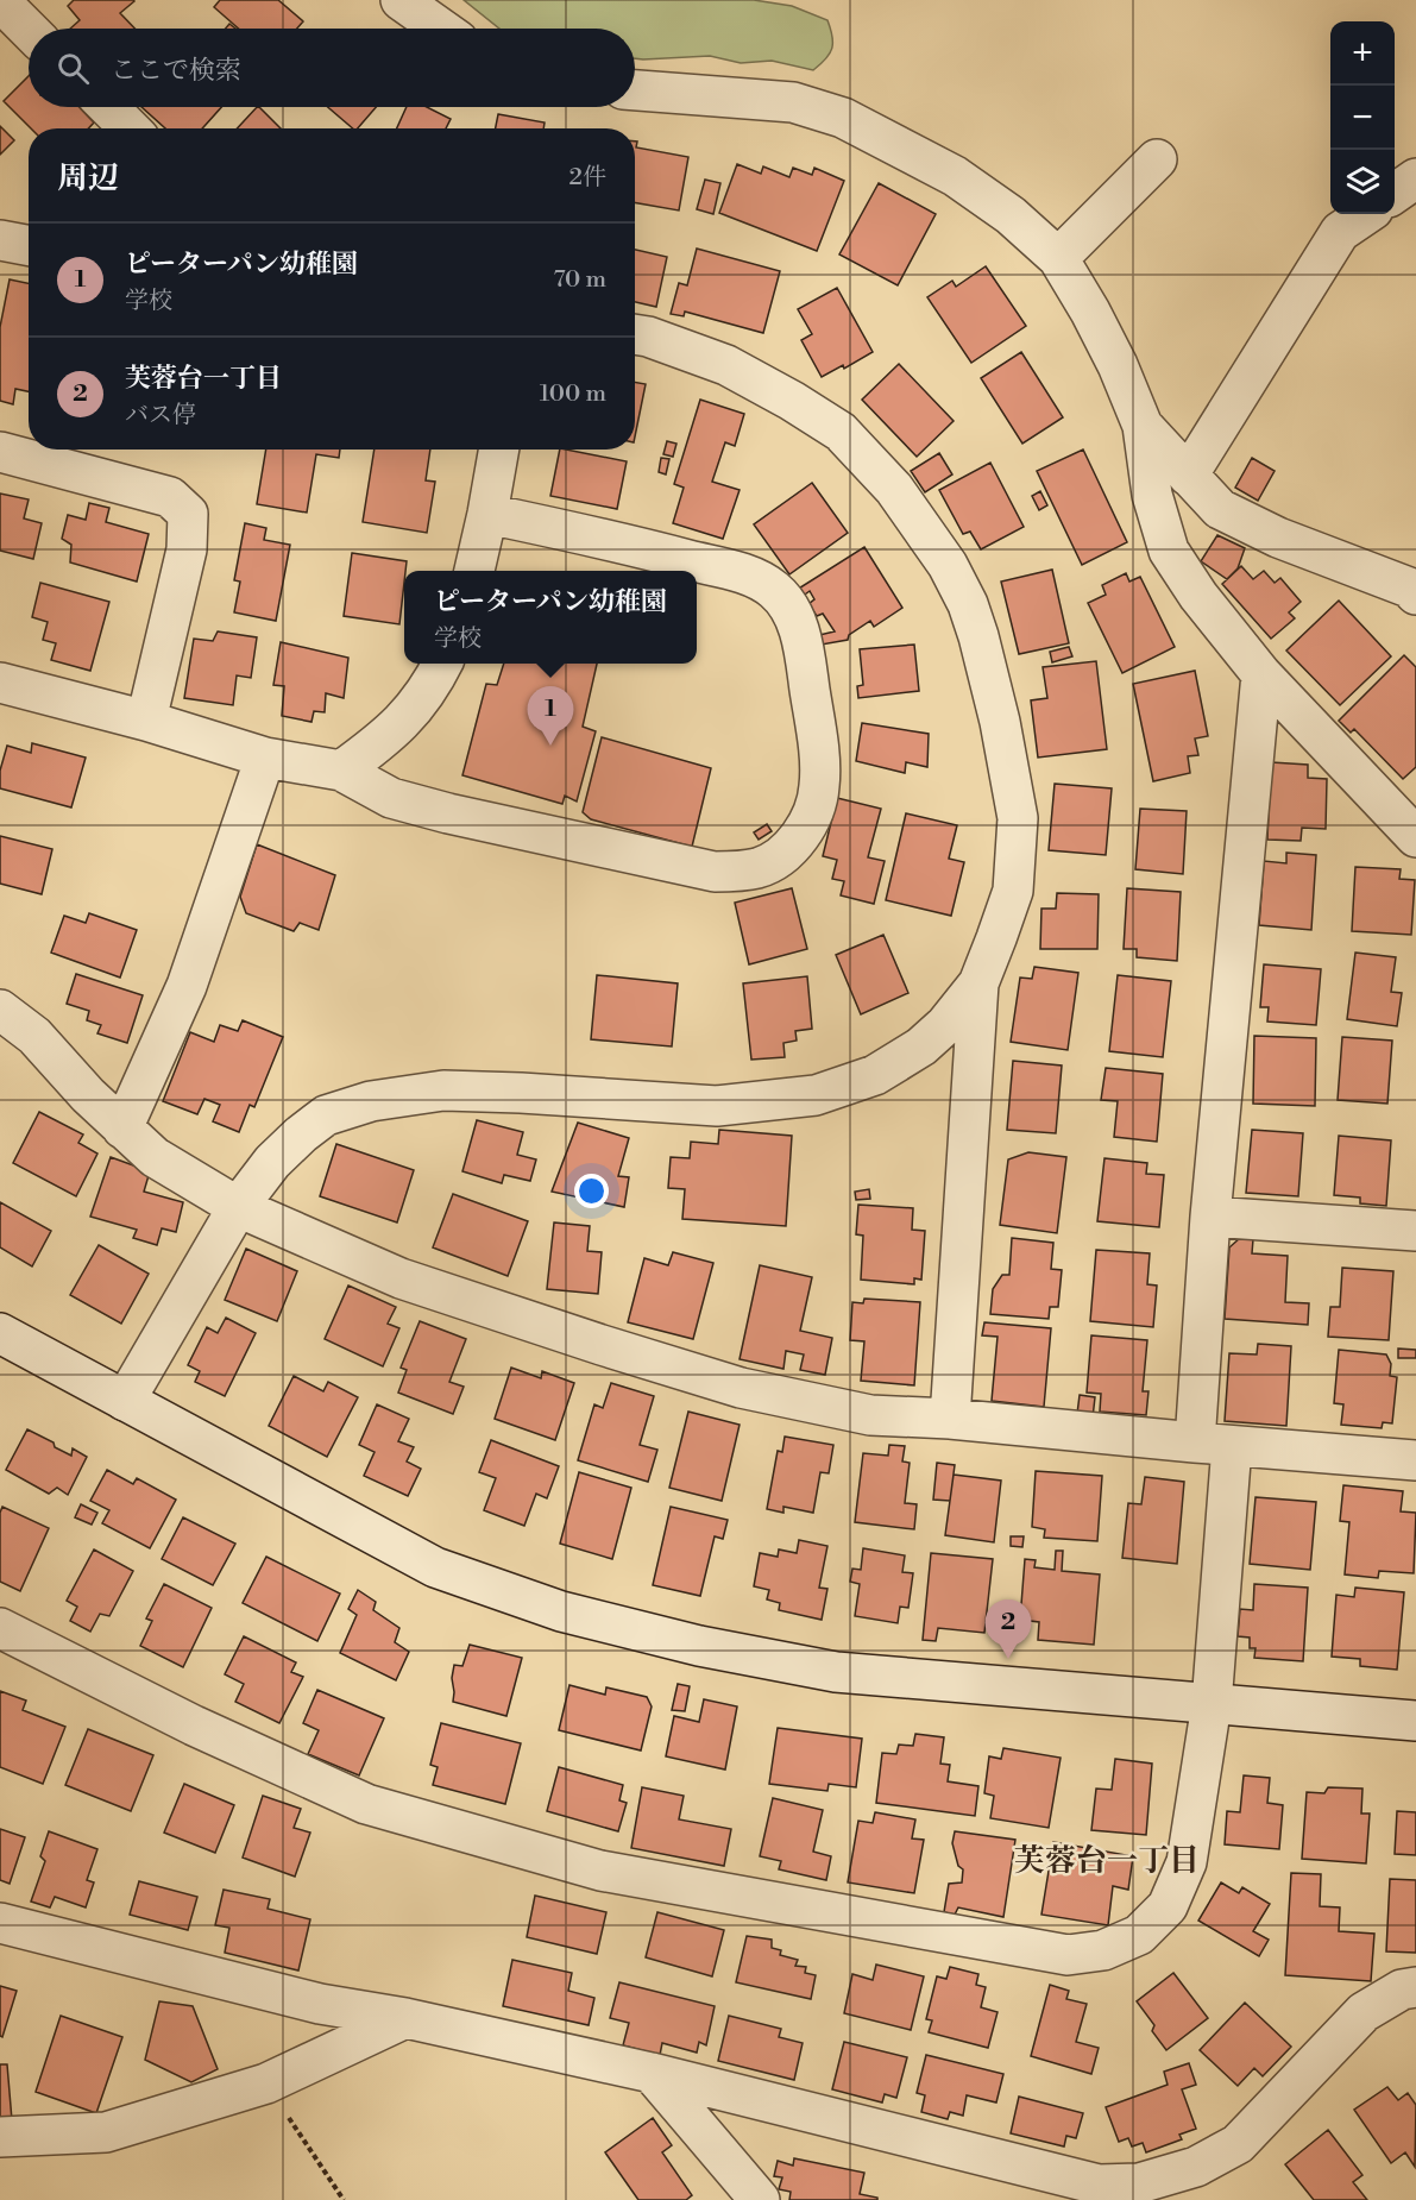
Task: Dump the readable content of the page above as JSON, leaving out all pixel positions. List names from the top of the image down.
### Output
{
  "districts": ["芙蓉台一丁目"],
  "page": {
    "map_buttons": ["+", "−"],
    "search": "ここで検索",
    "heading": ["周辺", "2件"],
    "list": [
      {
        "mark": "1",
        "name": "ピーターパン幼稚園",
        "note": "学校",
        "value": "70 m"
      },
      {
        "mark": "2",
        "name": "芙蓉台一丁目",
        "note": "バス停",
        "value": "100 m"
      }
    ],
    "popup": ["ピーターパン幼稚園", "学校"],
    "pins": ["1", "2"]
  }
}
